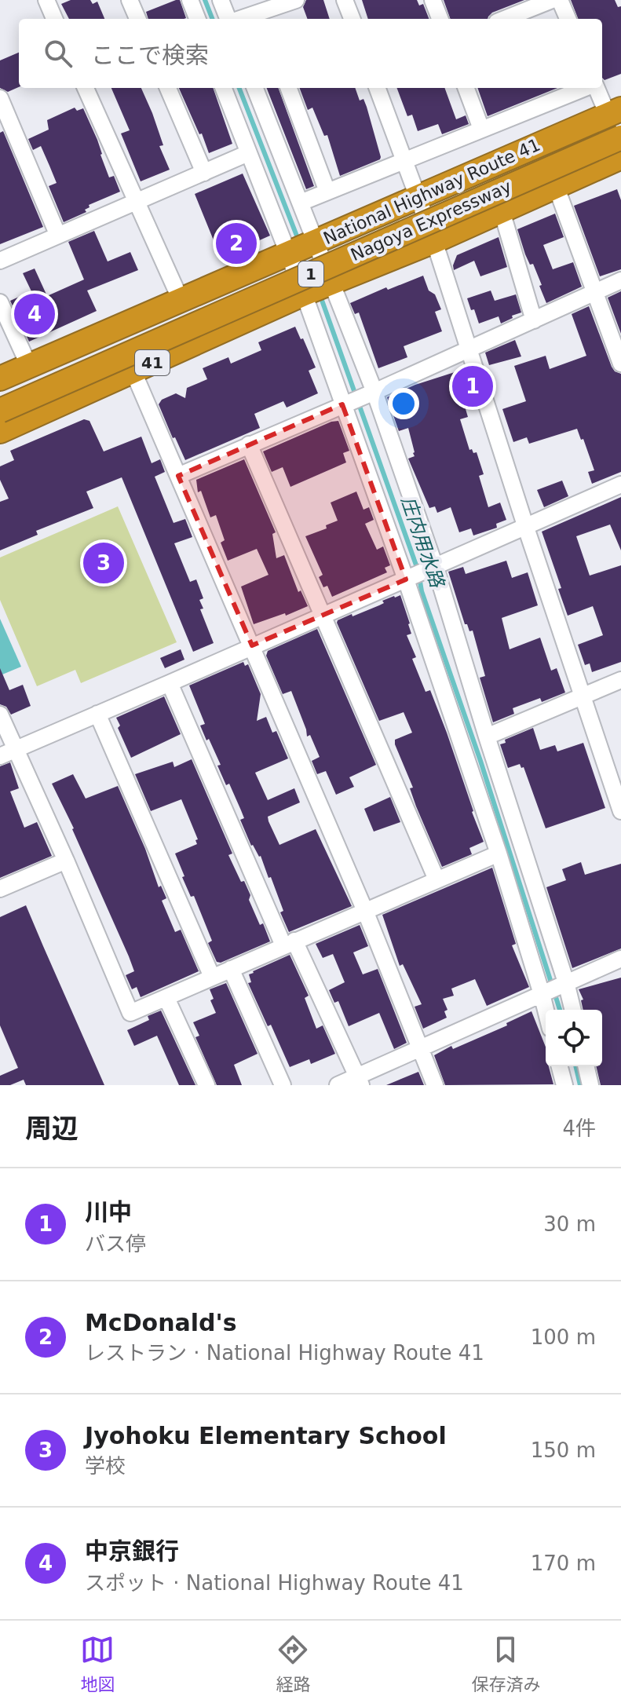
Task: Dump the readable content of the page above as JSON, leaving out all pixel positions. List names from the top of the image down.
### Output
{
  "streets": {
    "highway": [
      "National Highway Route 41",
      "Nagoya Expressway",
      "1",
      "41"
    ]
  },
  "crossings": [
    ["National Highway Route 41", "Nagoya Expressway"],
    ["Nagoya Expressway", "41"]
  ],
  "water": ["庄内用水路"],
  "page": {
    "search": "ここで検索",
    "pins": [
      "2",
      "4",
      "1",
      "3"
    ],
    "heading": ["周辺", "4件"],
    "list": [
      {
        "mark": "1",
        "name": "川中",
        "note": "バス停",
        "value": "30 m"
      },
      {
        "mark": "2",
        "name": "McDonald's",
        "note": "レストラン · National Highway Route 41",
        "value": "100 m"
      },
      {
        "mark": "3",
        "name": "Jyohoku Elementary School",
        "note": "学校",
        "value": "150 m"
      },
      {
        "mark": "4",
        "name": "中京銀行",
        "note": "スポット · National Highway Route 41",
        "value": "170 m"
      }
    ],
    "nav": ["地図", "経路", "保存済み"]
  }
}
